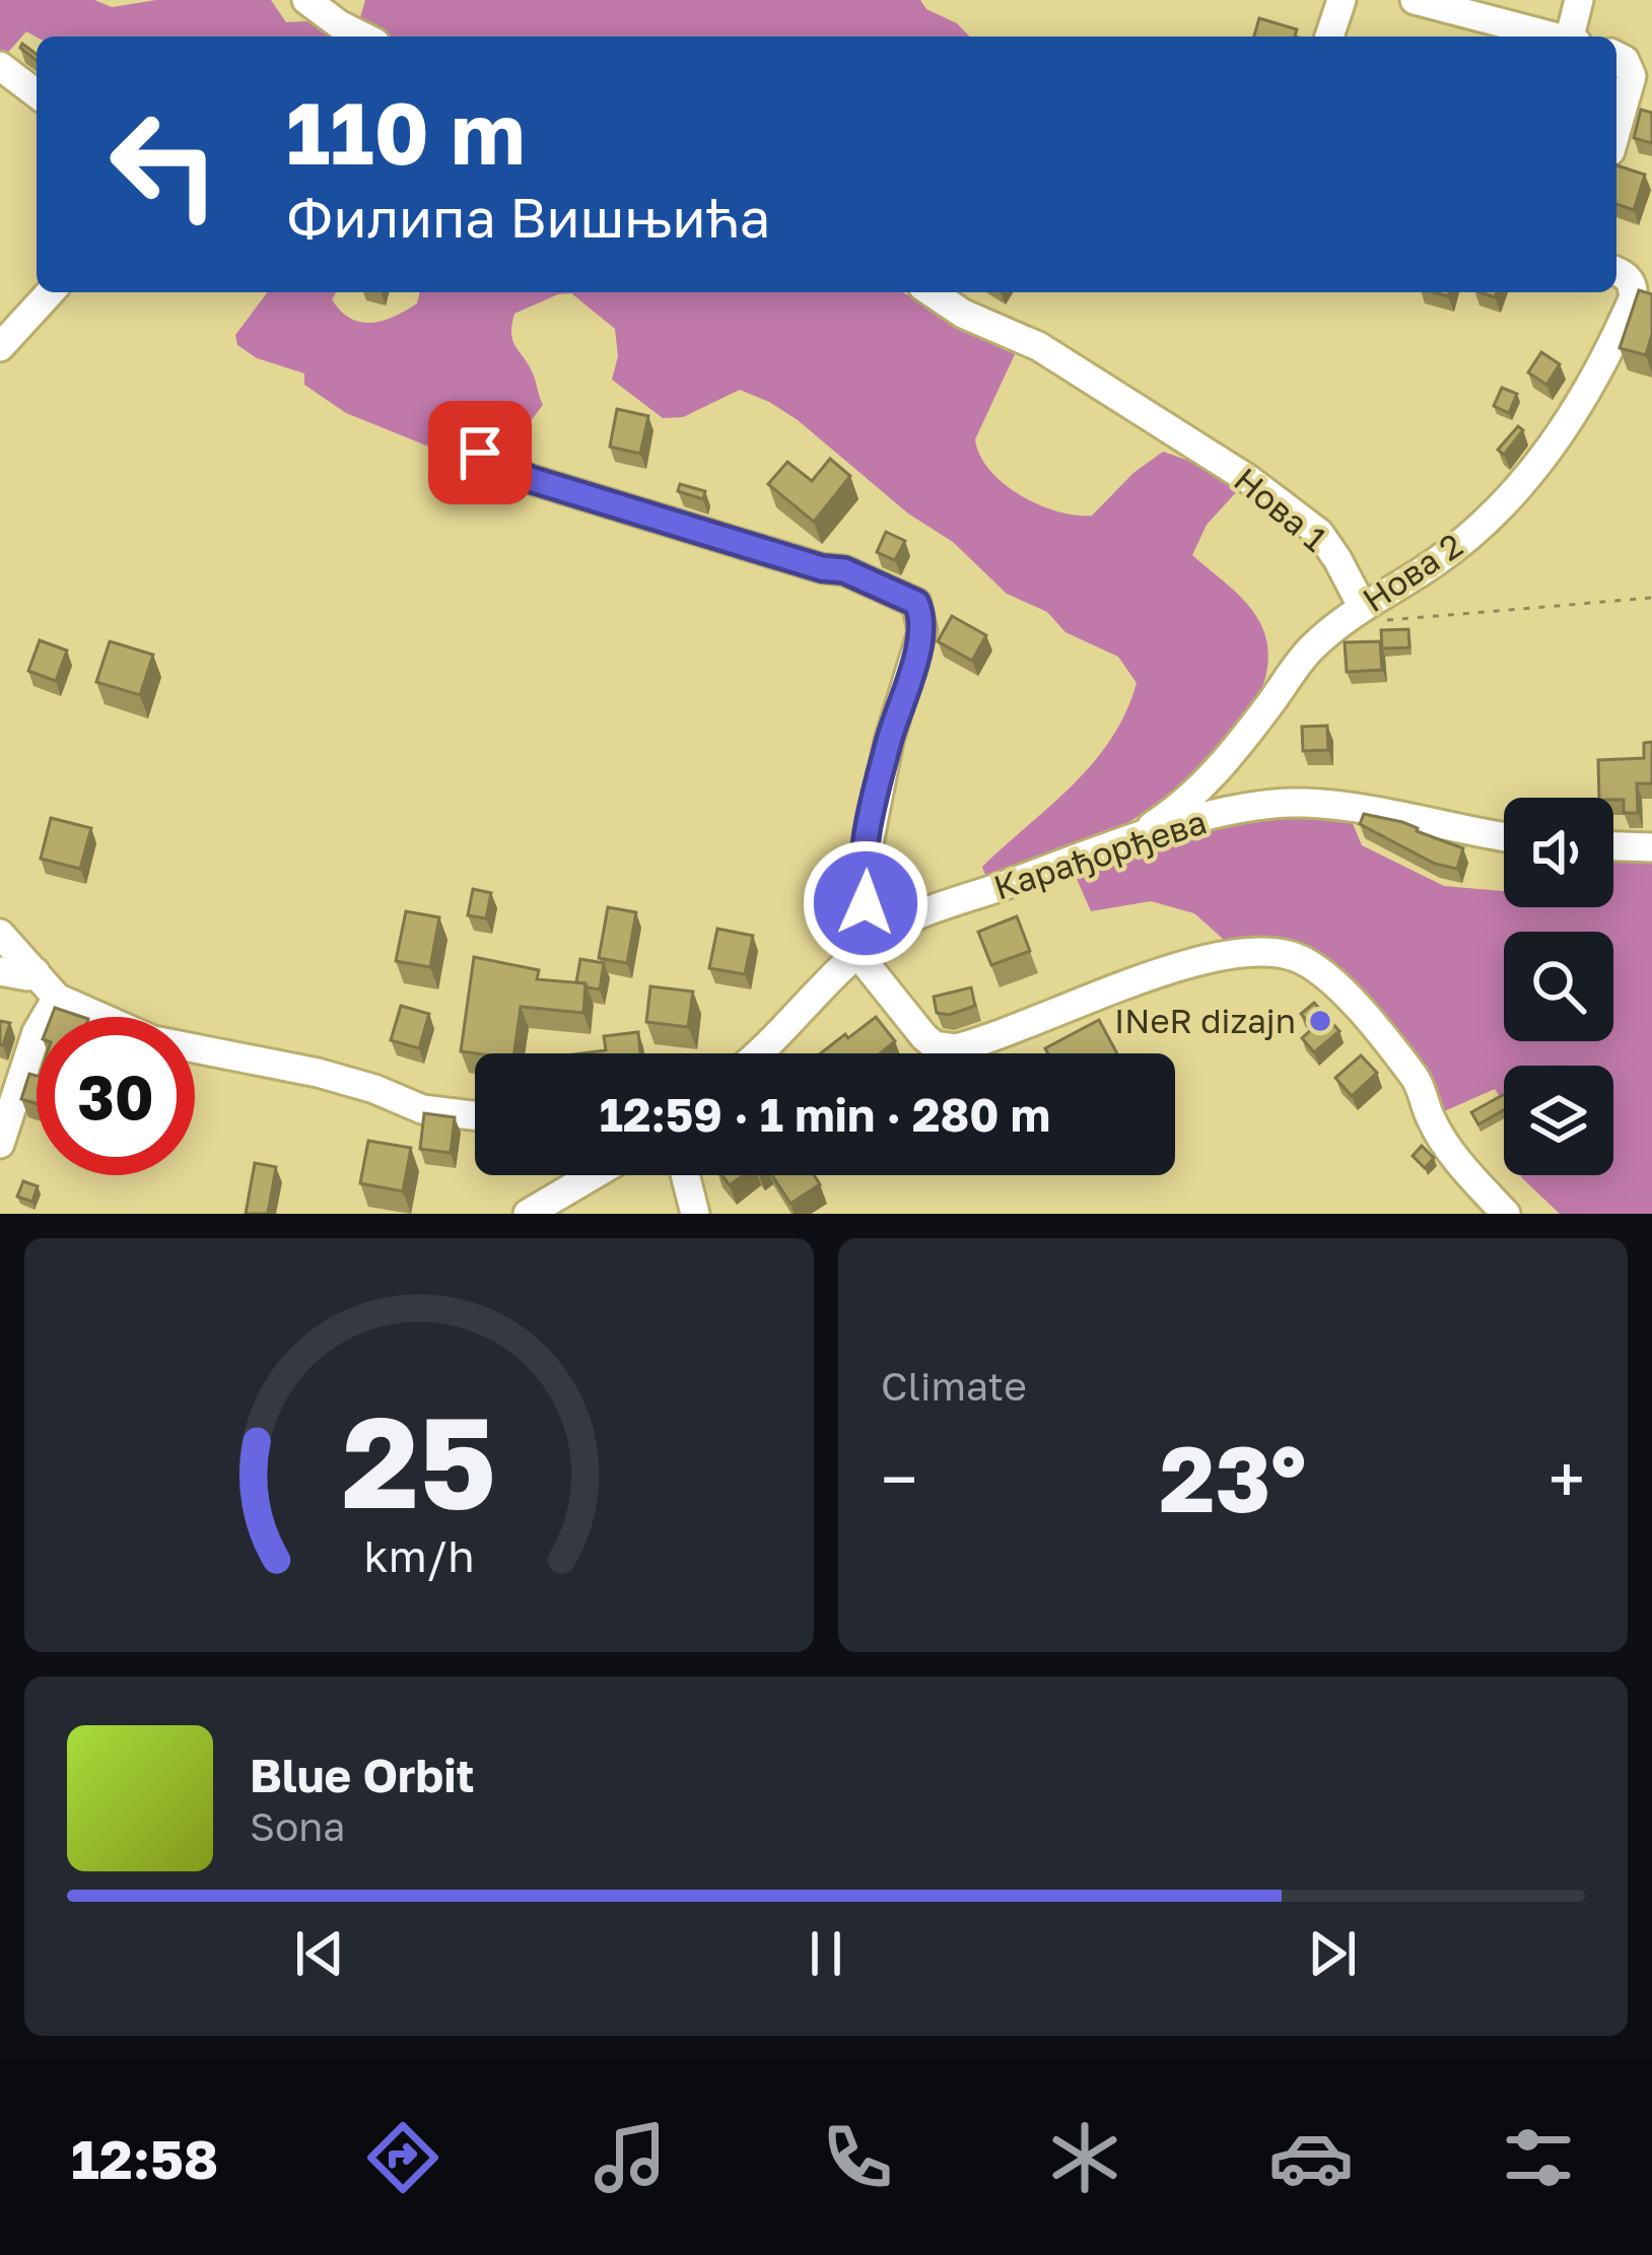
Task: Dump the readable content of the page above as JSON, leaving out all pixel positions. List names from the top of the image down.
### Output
{
  "streets": {
    "street": ["Нова 1", "Нова 2", "Карађорђева"]
  },
  "crossings": [
    ["Нова 1", "Нова 2"],
    ["Нова 2", "Карађорђева"]
  ],
  "places": ["INeR dizajn"],
  "page": {
    "turn": ["110 m", "Филипа Вишњића"],
    "limit": "30",
    "trip": "12:59 · 1 min · 280 m",
    "tile": "Climate",
    "heat": ["−", "23°", "+"],
    "song": ["Blue Orbit", "Sona"],
    "tabs": "12:58",
    "gauge": ["25", "km/h"]
  }
}
